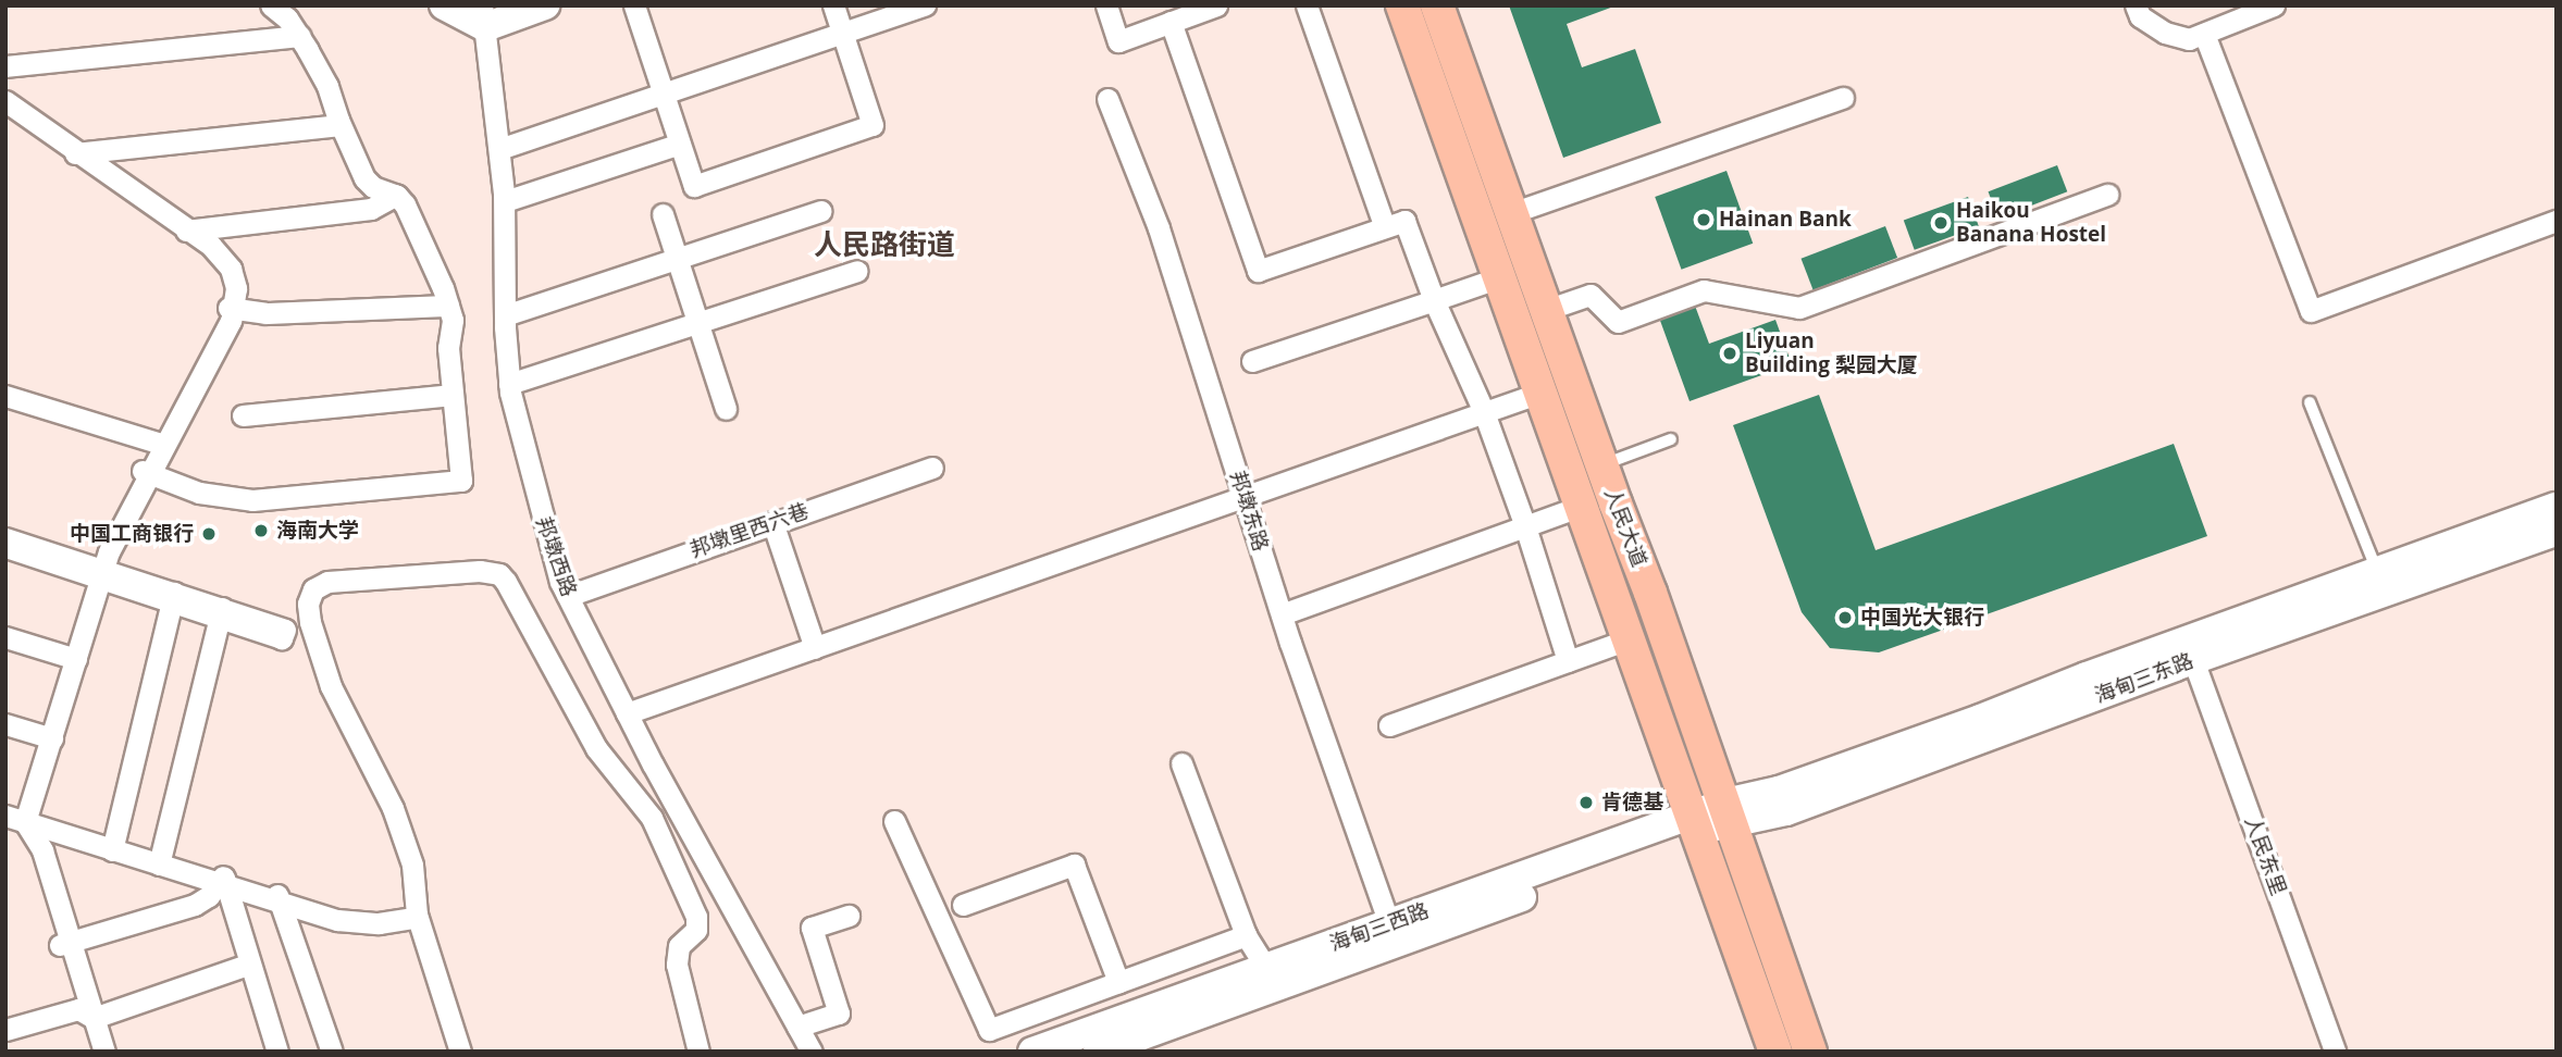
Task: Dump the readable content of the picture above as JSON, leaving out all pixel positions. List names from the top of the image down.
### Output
{
  "streets": {
    "main road": ["人民大道", "海甸三东路", "海甸三西路"],
    "street": [
      "邦墩东路",
      "邦墩里西六巷",
      "邦墩西路",
      "人民东里"
    ]
  },
  "crossings": [
    ["邦墩东路", "海甸三西路"],
    ["人民大道", "海甸三东路"],
    ["人民大道", "海甸三西路"],
    ["邦墩里西六巷", "邦墩西路"],
    ["海甸三东路", "人民东里"],
    ["海甸三东路", "海甸三西路"]
  ],
  "districts": ["人民路街道"],
  "places": [
    "Hainan Bank",
    "Haikou Banana Hostel",
    "Liyuan Building 梨园大厦",
    "海南大学",
    "中国工商银行",
    "中国光大银行",
    "肯德基"
  ]
}
